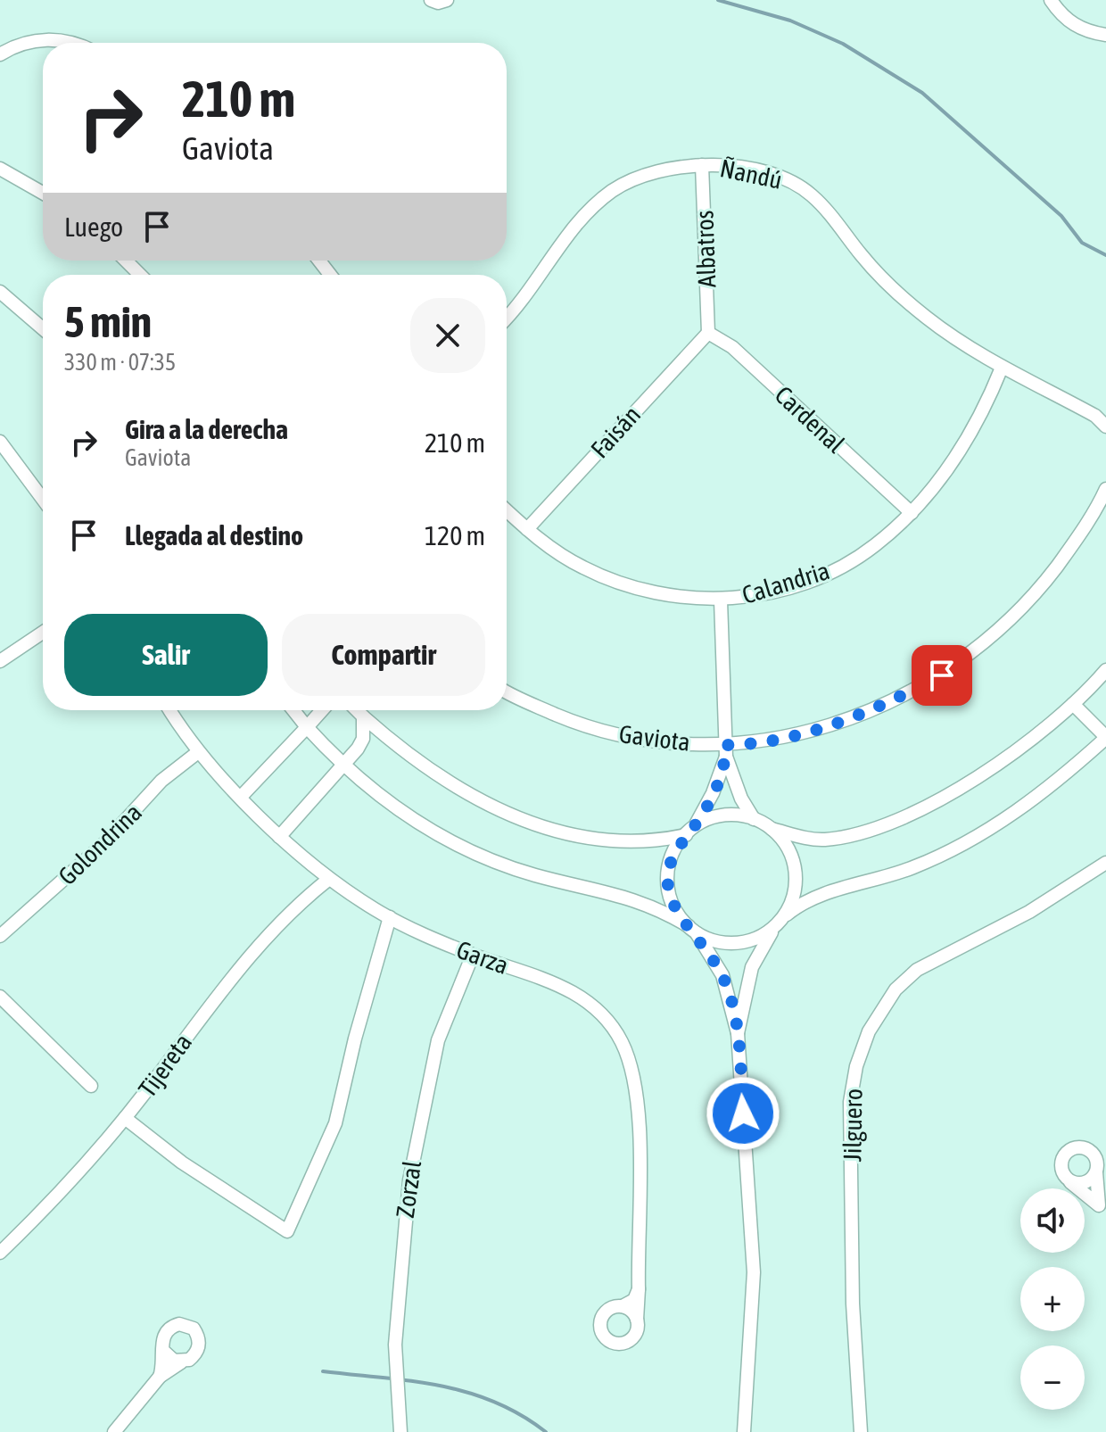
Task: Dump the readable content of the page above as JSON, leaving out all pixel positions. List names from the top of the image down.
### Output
{
  "streets": {
    "street": [
      "Ñandú",
      "Albatros",
      "Cardenal",
      "Faisán",
      "Calandria",
      "Gaviota",
      "Golondrina",
      "Garza",
      "Tijereta",
      "Jilguero",
      "Zorzal"
    ]
  },
  "crossings": [
    ["Ñandú", "Albatros"],
    ["Ñandú", "Calandria"],
    ["Albatros", "Cardenal"],
    ["Albatros", "Faisán"],
    ["Cardenal", "Faisán"],
    ["Cardenal", "Calandria"],
    ["Faisán", "Calandria"],
    ["Golondrina", "Garza"],
    ["Garza", "Tijereta"],
    ["Garza", "Zorzal"]
  ],
  "page": {
    "turn": ["210 m", "Gaviota"],
    "then": "Luego",
    "heading": ["5 min", "330 m · 07:35"],
    "list": [
      {
        "name": "Gira a la derecha",
        "note": "Gaviota",
        "value": "210 m"
      },
      {
        "name": "Llegada al destino",
        "value": "120 m"
      }
    ],
    "buttons": ["Salir", "Compartir"],
    "map_buttons": ["+", "−"]
  }
}
